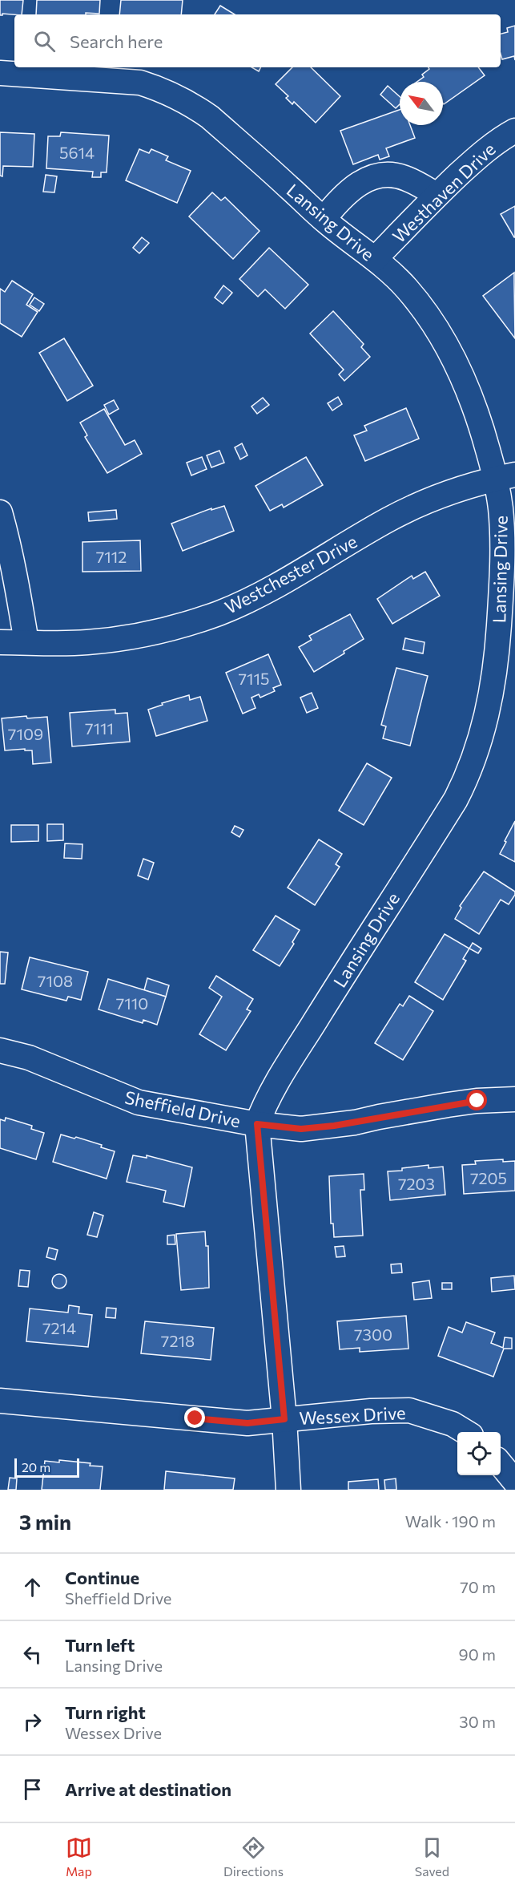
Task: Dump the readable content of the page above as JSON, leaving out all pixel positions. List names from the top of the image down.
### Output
{
  "streets": {
    "street": [
      "Westhaven Drive",
      "Lansing Drive",
      "Westchester Drive",
      "Sheffield Drive",
      "Wessex Drive"
    ]
  },
  "crossings": [
    ["Westhaven Drive", "Lansing Drive"],
    ["Lansing Drive", "Westchester Drive"],
    ["Lansing Drive", "Sheffield Drive"],
    ["Lansing Drive", "Wessex Drive"]
  ],
  "house_numbers": [
    "5614",
    "7112",
    "7115",
    "7111",
    "7109",
    "7108",
    "7110",
    "7205",
    "7203",
    "7214",
    "7300",
    "7218"
  ],
  "scale_bar": "20 m",
  "north": "top left",
  "page": {
    "search": "Search here",
    "scale": "20 m",
    "heading": ["3 min", "Walk · 190 m"],
    "list": [
      ["Continue", "Sheffield Drive", "70 m"],
      ["Turn left", "Lansing Drive", "90 m"],
      ["Turn right", "Wessex Drive", "30 m"],
      "Arrive at destination"
    ],
    "nav": ["Map", "Directions", "Saved"]
  }
}
